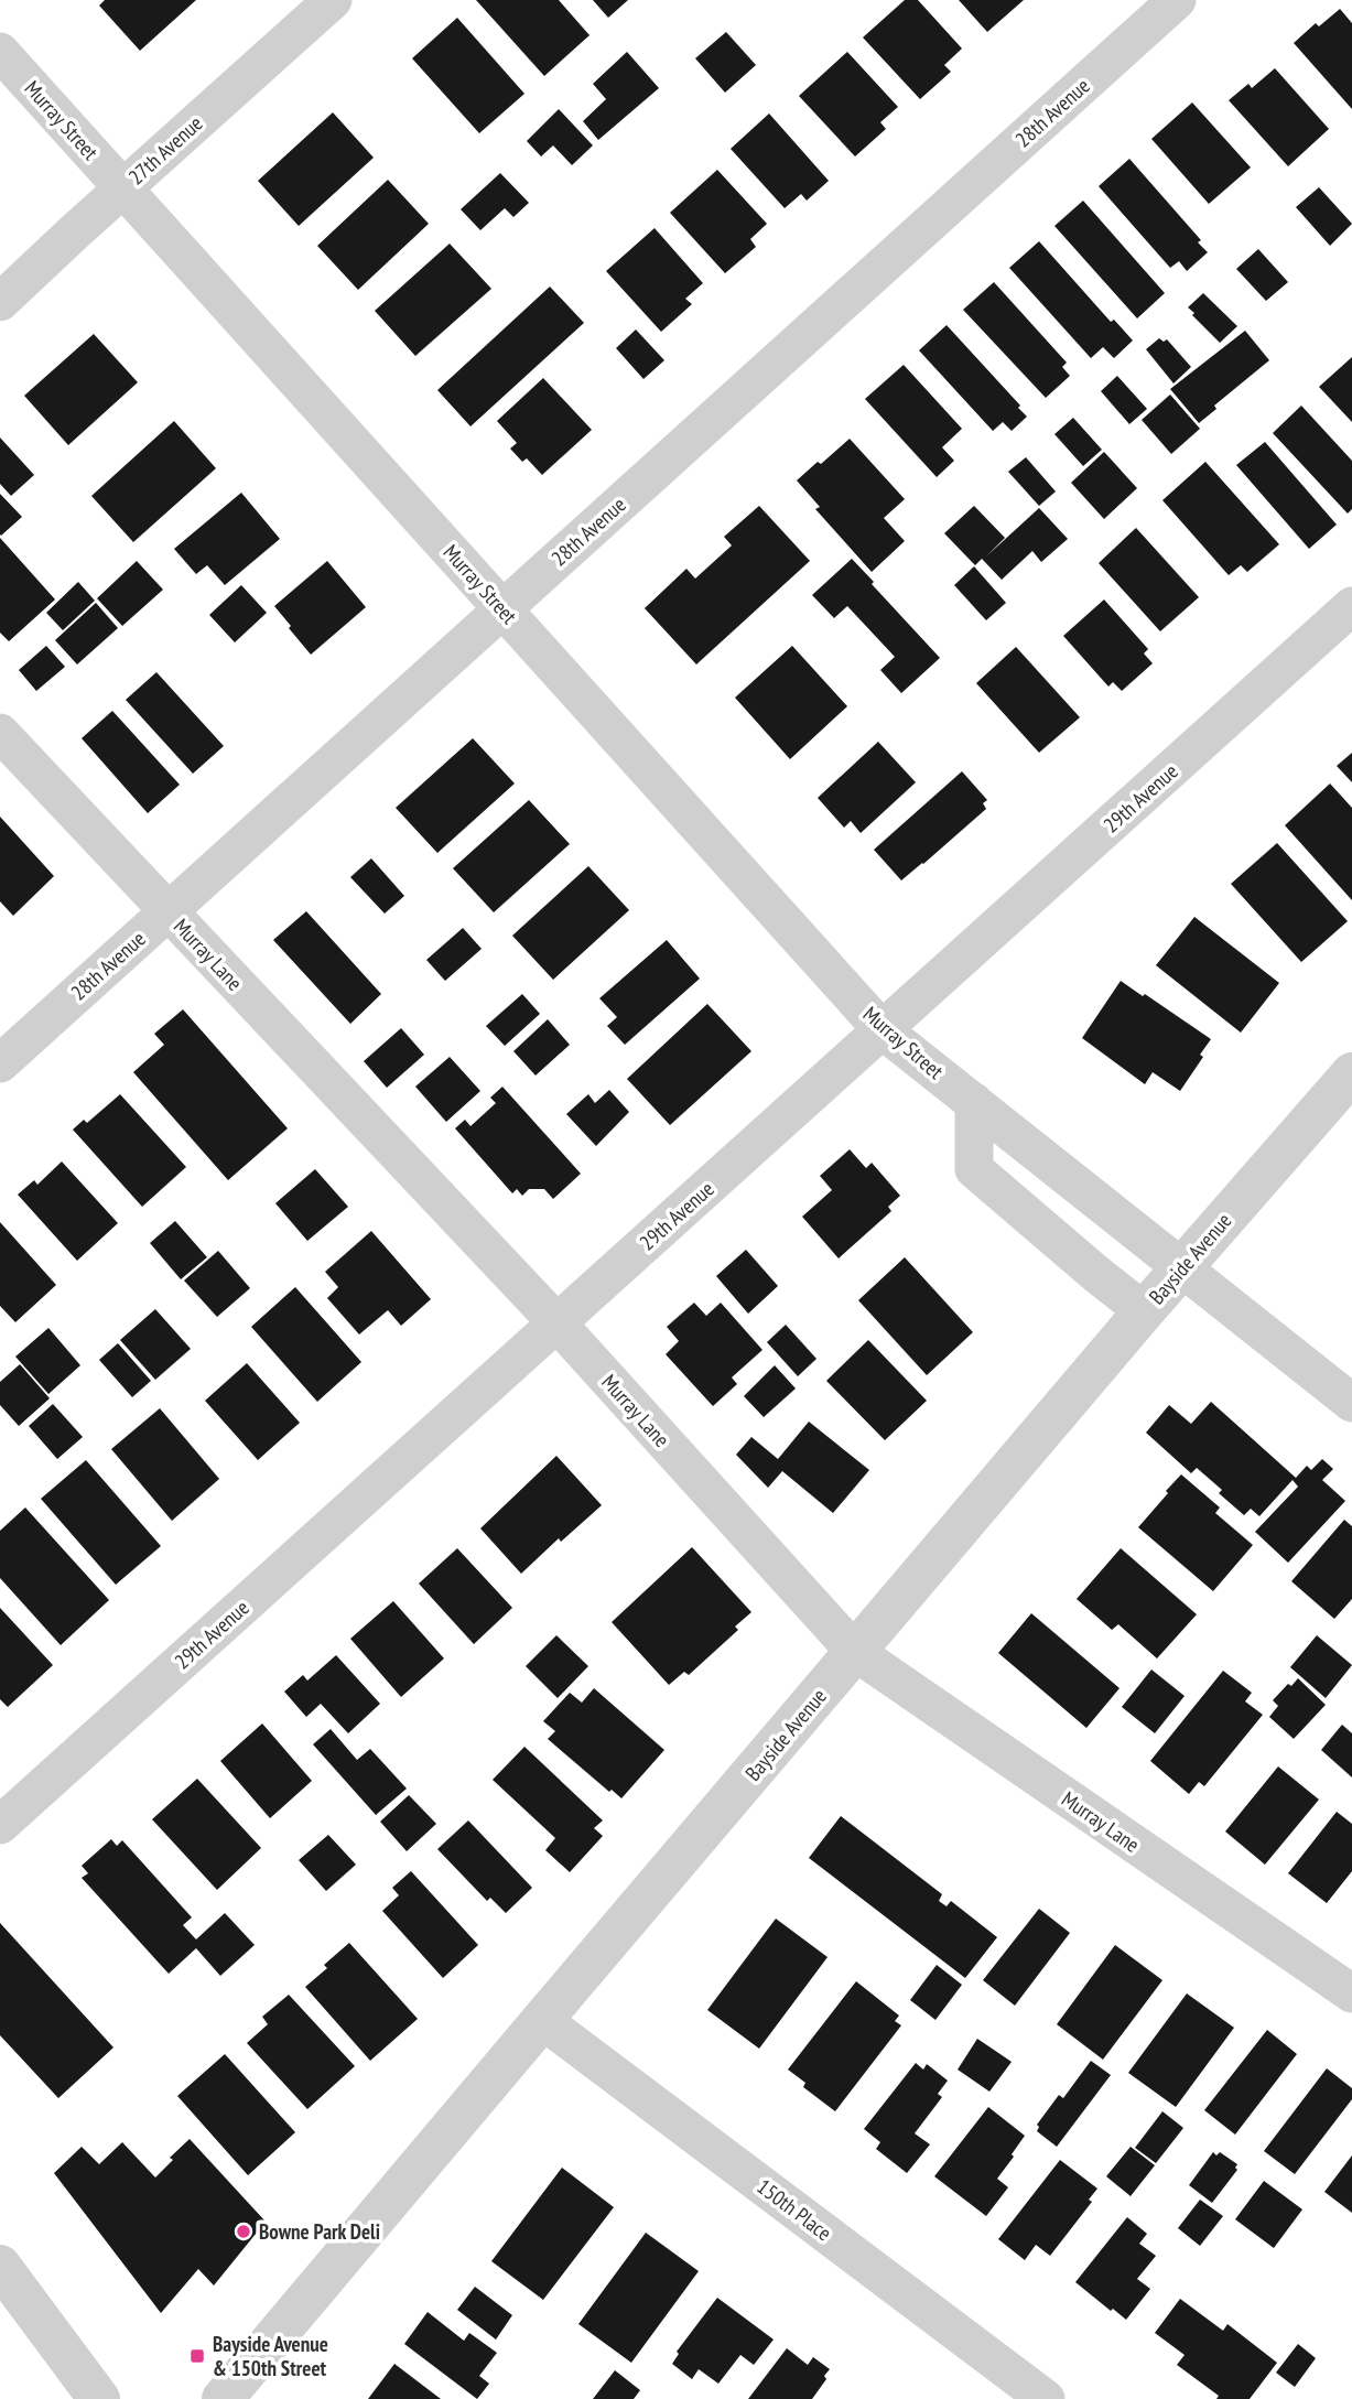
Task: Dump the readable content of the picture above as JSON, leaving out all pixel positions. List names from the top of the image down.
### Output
{
  "streets": {
    "street": [
      "28th Avenue",
      "Murray Street",
      "27th Avenue",
      "29th Avenue",
      "Murray Lane",
      "Bayside Avenue",
      "150th Place"
    ]
  },
  "crossings": [
    ["28th Avenue", "Murray Street"],
    ["28th Avenue", "Murray Lane"],
    ["Murray Street", "27th Avenue"],
    ["Murray Street", "29th Avenue"],
    ["Murray Street", "Bayside Avenue"],
    ["29th Avenue", "Murray Lane"],
    ["Murray Lane", "Bayside Avenue"],
    ["Bayside Avenue", "150th Place"]
  ],
  "places": {
    "other": ["Bowne Park Deli"],
    "transit": ["Bayside Avenue & 150th Street"]
  }
}
